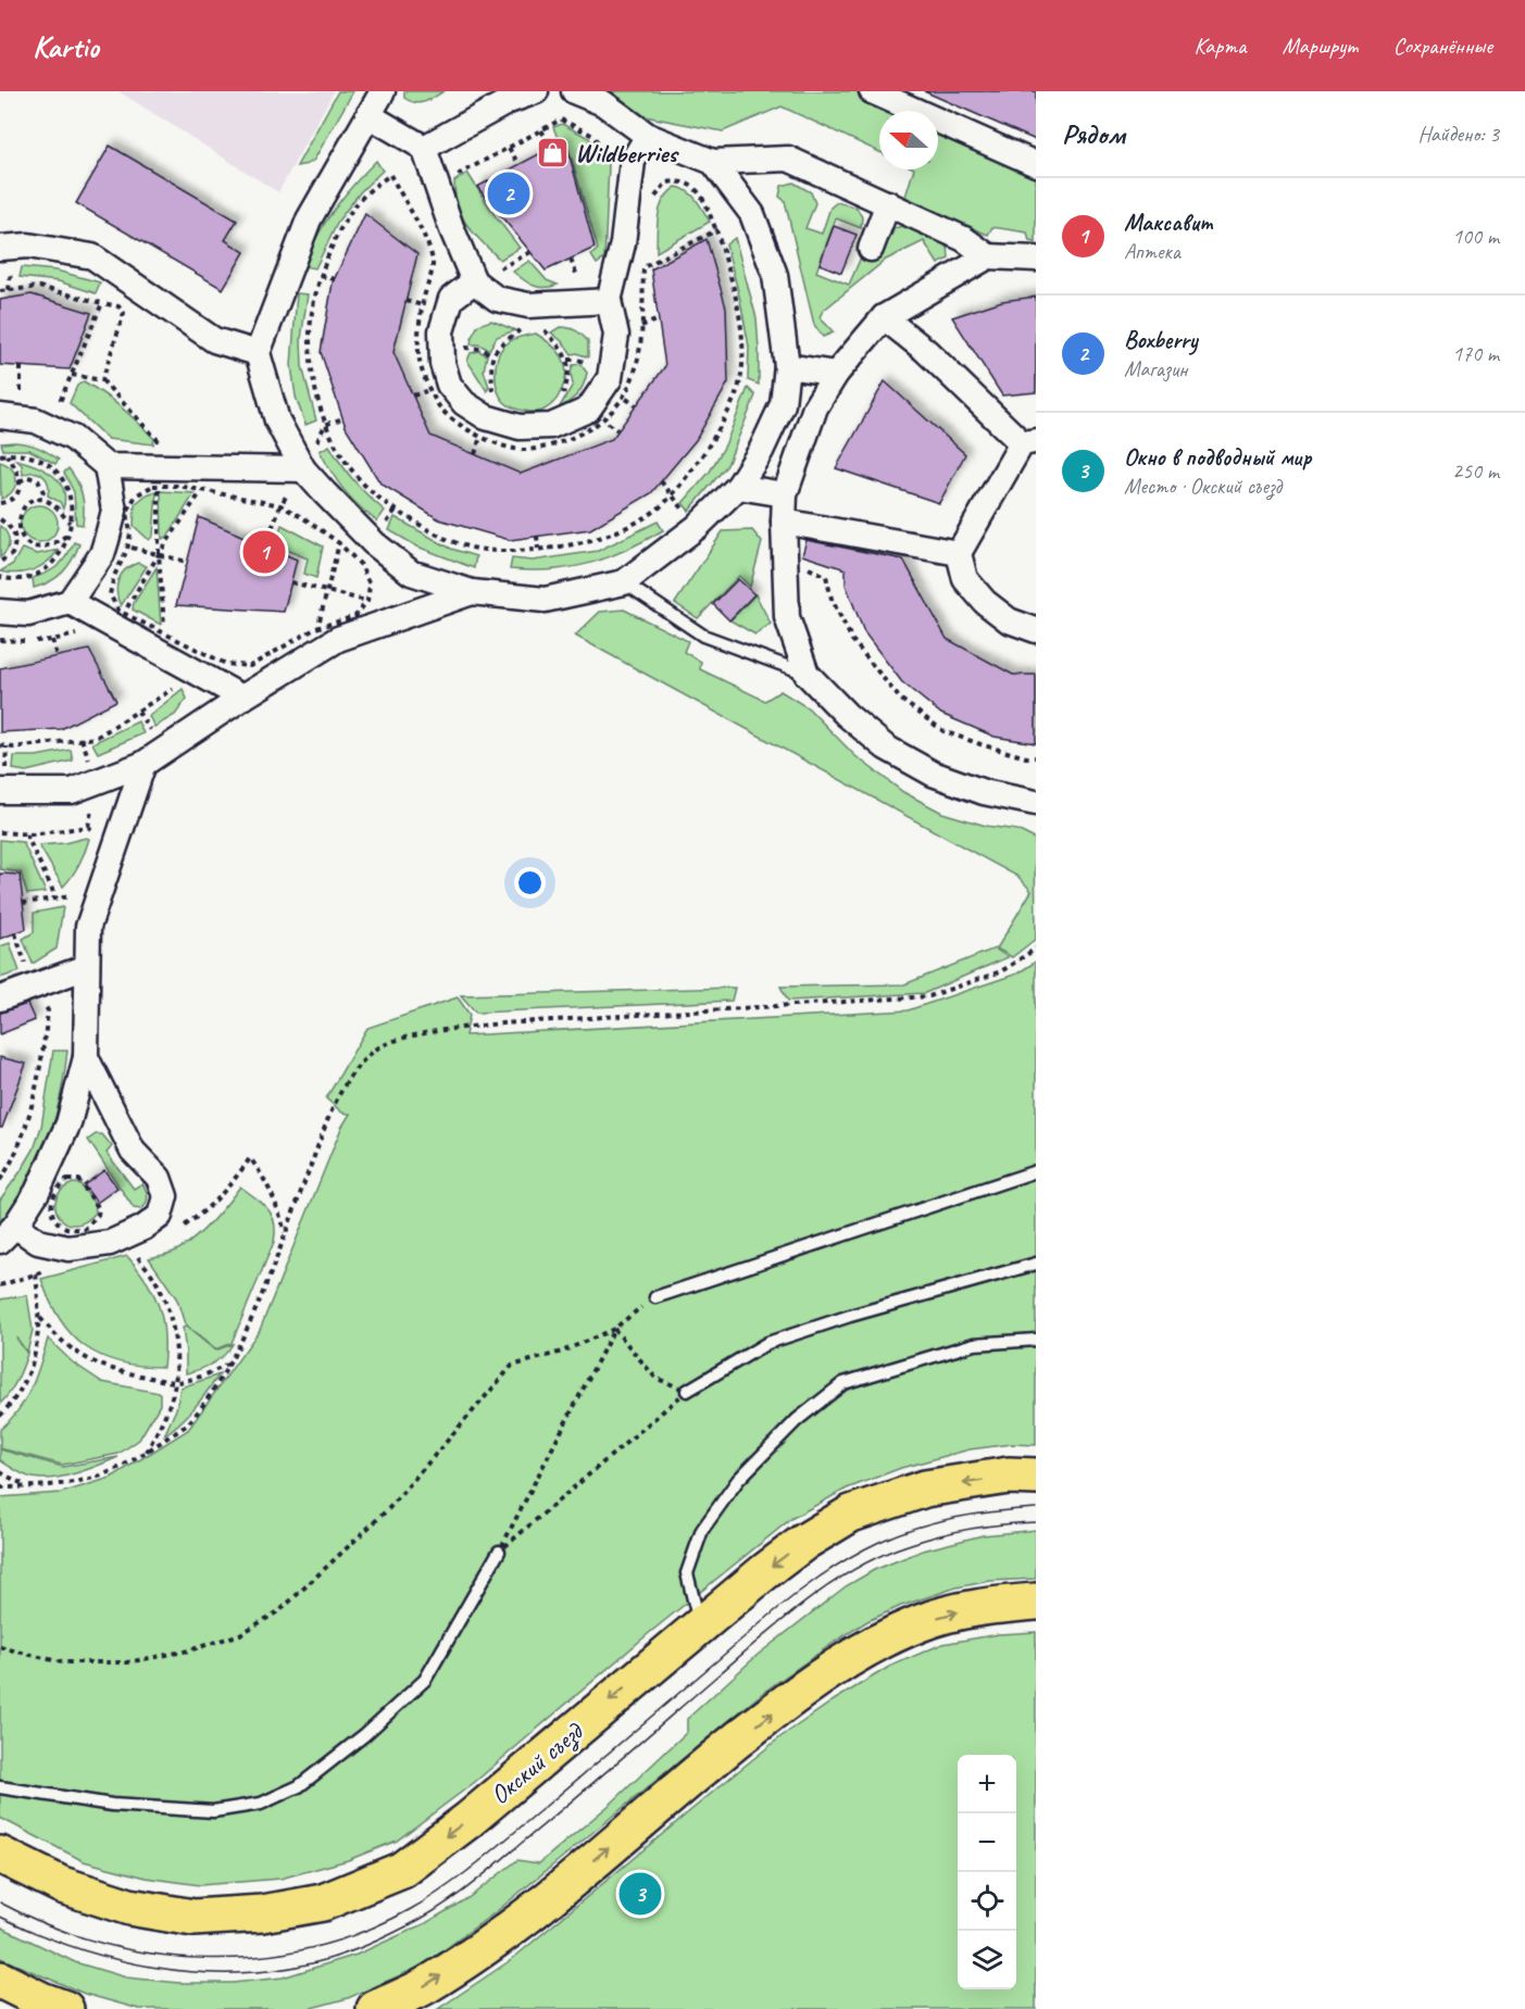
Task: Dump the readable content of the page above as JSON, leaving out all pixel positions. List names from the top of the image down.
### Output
{
  "streets": {
    "main road": ["Окский съезд"]
  },
  "places": {
    "shop": ["Wildberries"]
  },
  "north": "left",
  "page": {
    "header": "Kartio",
    "nav": ["Карта", "Маршрут", "Сохранённые"],
    "heading": ["Рядом", "Найдено: 3"],
    "pins": ["2", "1", "3"],
    "list": [
      {
        "mark": "1",
        "name": "Максавит",
        "note": "Аптека",
        "value": "100 m"
      },
      {
        "mark": "2",
        "name": "Boxberry",
        "note": "Магазин",
        "value": "170 m"
      },
      {
        "mark": "3",
        "name": "Окно в подводный мир",
        "note": "Место · Окский съезд",
        "value": "250 m"
      }
    ],
    "map_buttons": ["+", "−"]
  }
}
